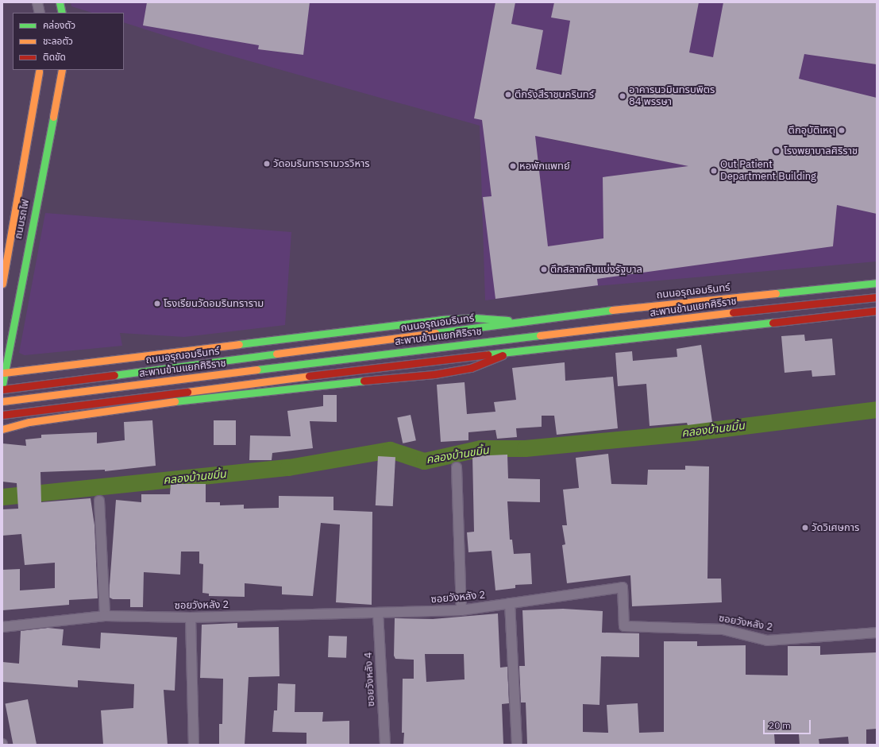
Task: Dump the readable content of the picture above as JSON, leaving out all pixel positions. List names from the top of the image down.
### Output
{
  "streets": {
    "main road": ["ถนนรถไฟ", "ถนนอรุณอมรินทร์", "สะพานข้ามแยกศิริราช"],
    "street": ["ซอยวังหลัง 2", "ซอยวังหลัง 4"]
  },
  "crossings": [
    ["ซอยวังหลัง 2", "ซอยวังหลัง 4"]
  ],
  "water": ["คลองบ้านขมิ้น"],
  "places": [
    "ตึกรังสีราชนครินทร์",
    "อาคารนวมินทรบพิตร 84 พรรษา",
    "ตึกอุบัติเหตุ",
    "โรงพยาบาลศิริราช",
    "วัดอมรินทรารามวรวิหาร",
    "หอพักแพทย์",
    "Out Patient Department Building",
    "ตึกสลากกินแบ่งรัฐบาล",
    "โรงเรียนวัดอมรินทราราม",
    "วัดวิเศษการ"
  ],
  "legend": ["คล่องตัว", "ชะลอตัว", "ติดขัด"],
  "scale_bar": "20 m"
}
